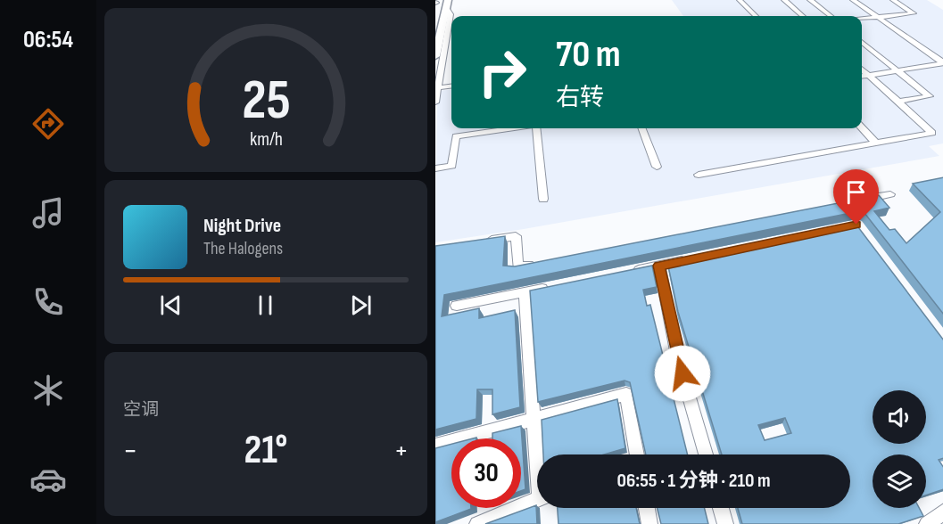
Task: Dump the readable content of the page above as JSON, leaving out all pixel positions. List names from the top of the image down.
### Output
{
  "page": {
    "tabs": "06:54",
    "turn": ["70 m", "右转"],
    "song": ["Night Drive", "The Halogens"],
    "tile": "空调",
    "heat": ["−", "21°", "+"],
    "limit": "30",
    "trip": "06:55 · 1 分钟 · 210 m",
    "gauge": ["25", "km/h"]
  }
}
